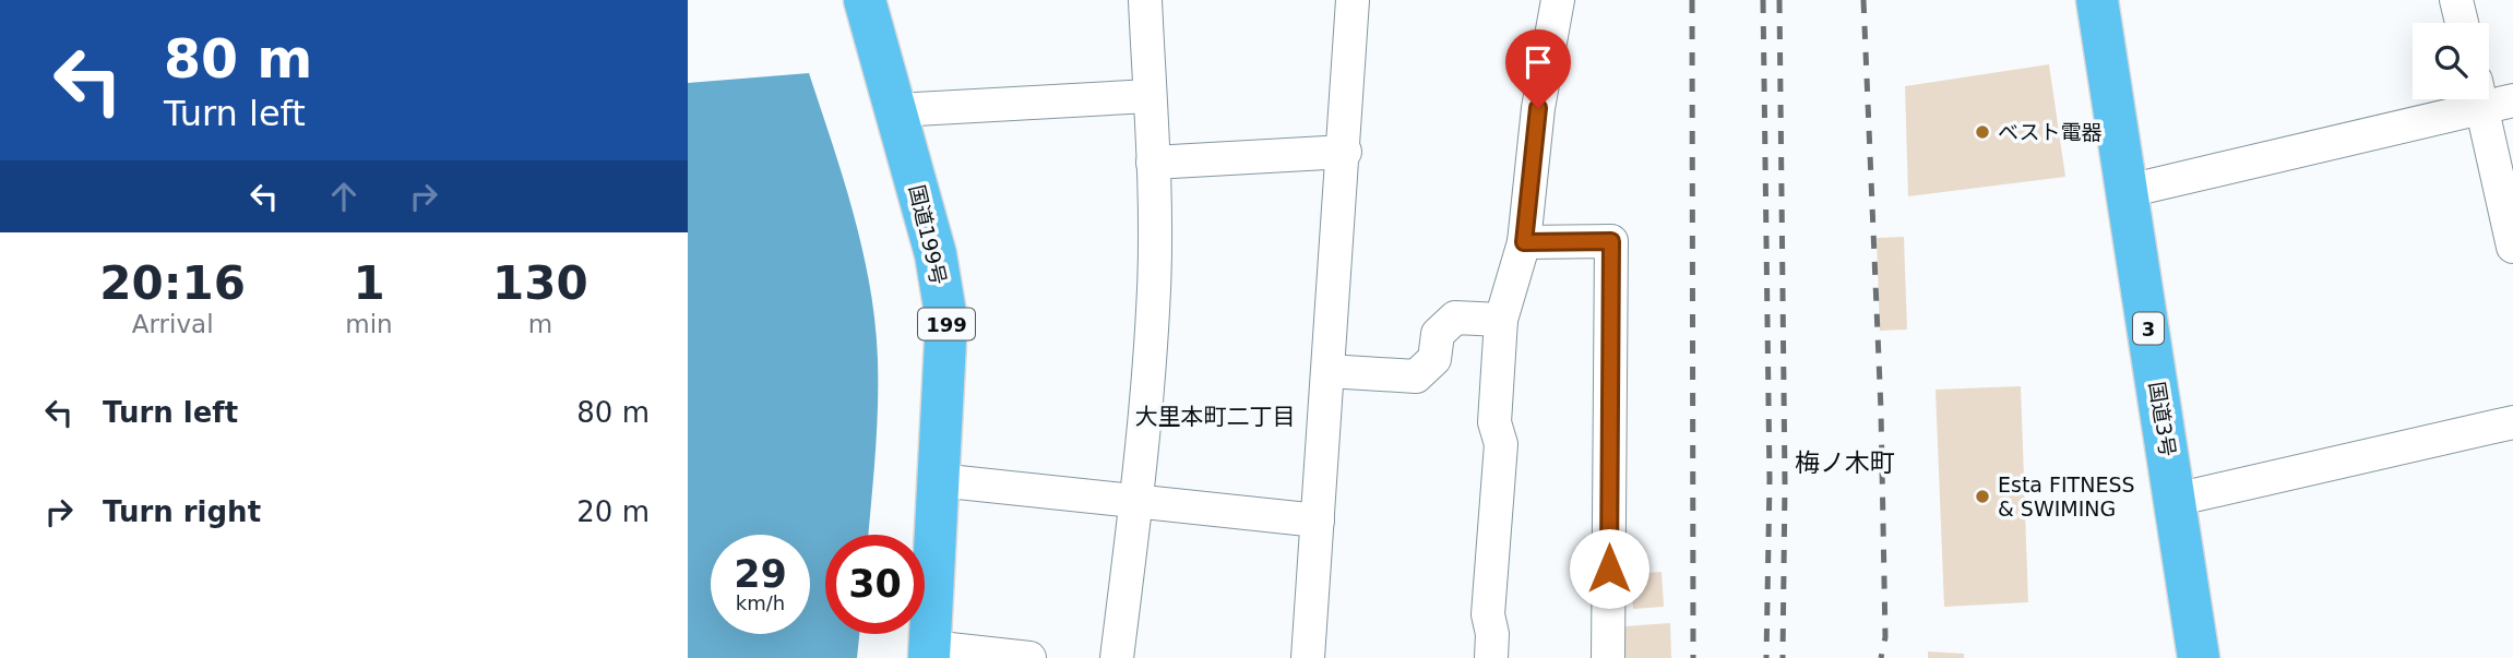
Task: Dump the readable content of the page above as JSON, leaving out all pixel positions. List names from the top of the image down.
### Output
{
  "streets": {
    "highway": [
      "国道199号",
      "199",
      "3",
      "国道3号"
    ]
  },
  "districts": ["大里本町二丁目", "梅ノ木町"],
  "places": ["ベスト電器", "Esta FITNESS & SWIMING"],
  "page": {
    "turn": ["80 m", "Turn left"],
    "eta": [
      "20:16",
      "Arrival",
      "1",
      "min",
      "130",
      "m"
    ],
    "list": [
      {
        "name": "Turn left",
        "value": "80 m"
      },
      {
        "name": "Turn right",
        "value": "20 m"
      }
    ],
    "speed": "29 km/h",
    "limit": "30"
  }
}
